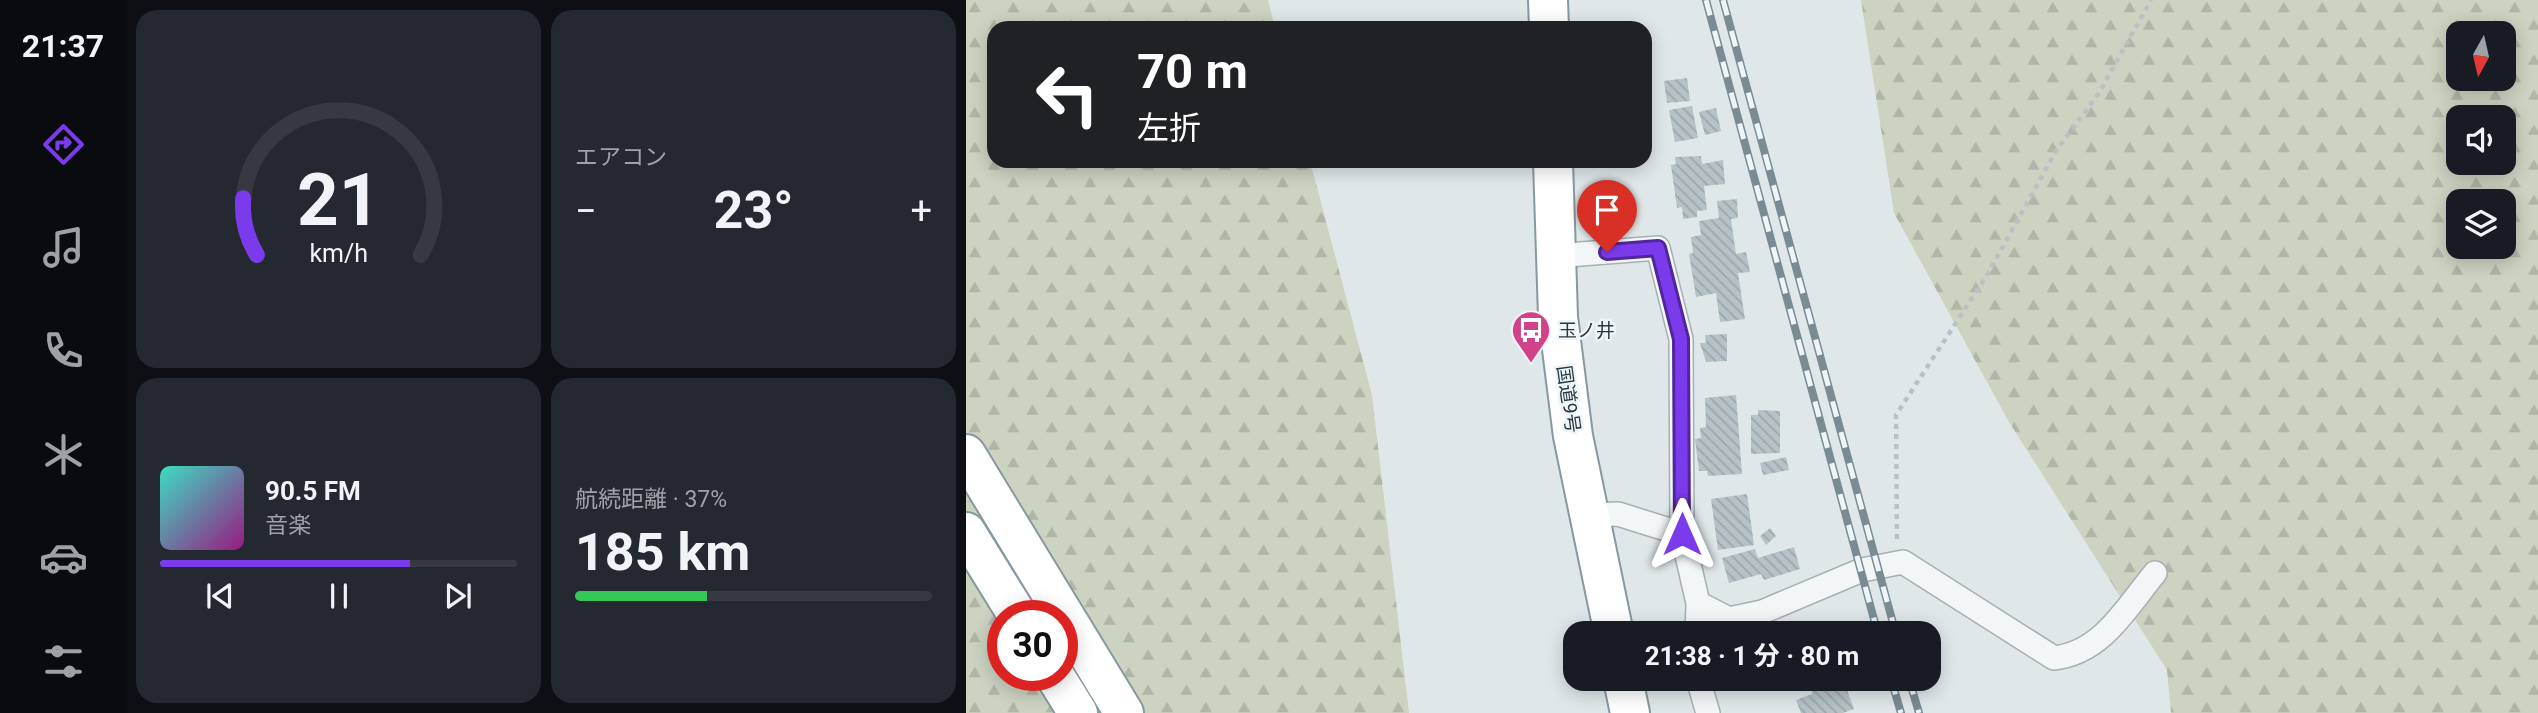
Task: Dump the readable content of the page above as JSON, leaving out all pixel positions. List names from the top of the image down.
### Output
{
  "streets": {
    "highway": ["国道9号"]
  },
  "places": {
    "bus stop": ["玉ノ井"]
  },
  "north": "bottom",
  "page": {
    "tabs": "21:37",
    "tile": [
      "エアコン",
      ["航続距離 · 37%", "185 km"]
    ],
    "turn": ["70 m", "左折"],
    "heat": ["−", "23°", "+"],
    "song": ["90.5 FM", "音楽"],
    "limit": "30",
    "trip": "21:38 · 1 分 · 80 m",
    "gauge": ["21", "km/h"]
  }
}
